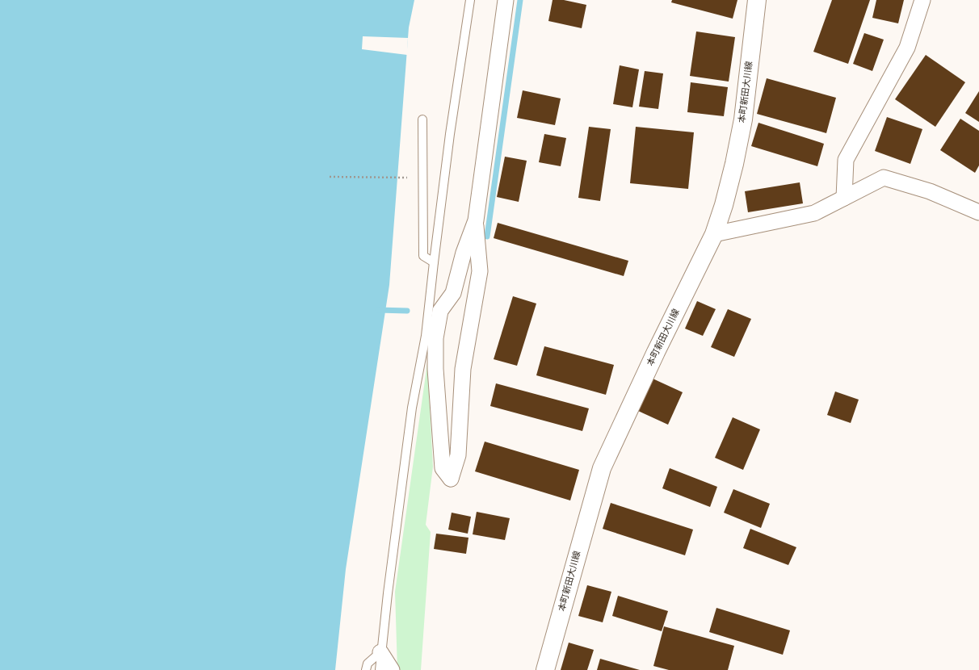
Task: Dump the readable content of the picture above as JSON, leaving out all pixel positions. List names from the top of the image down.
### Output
{
  "streets": {
    "main road": ["本町新田大川線"]
  }
}
